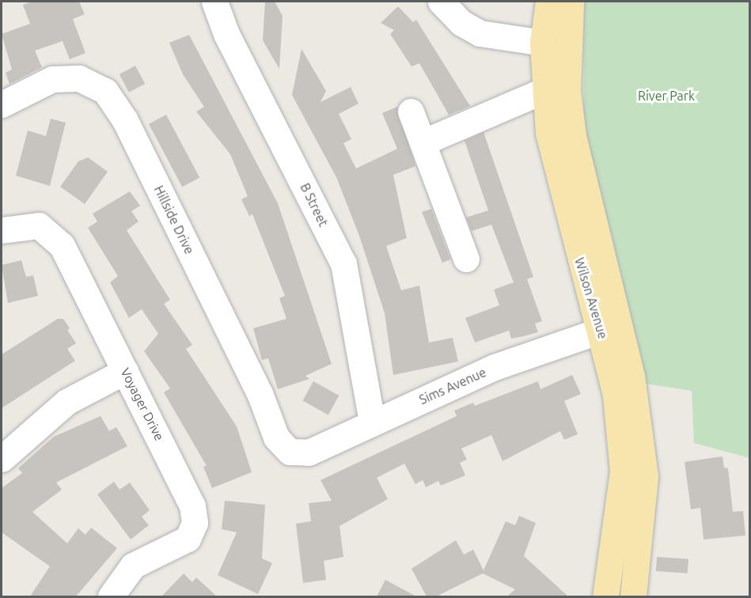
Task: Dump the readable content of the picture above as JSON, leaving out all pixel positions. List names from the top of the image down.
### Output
{
  "streets": {
    "main road": ["Wilson Avenue"],
    "street": [
      "B Street",
      "Hillside Drive",
      "Sims Avenue",
      "Voyager Drive"
    ]
  },
  "crossings": [
    ["B Street", "Sims Avenue"],
    ["Hillside Drive", "Sims Avenue"],
    ["Wilson Avenue", "Sims Avenue"]
  ],
  "parks": ["River Park"]
}
